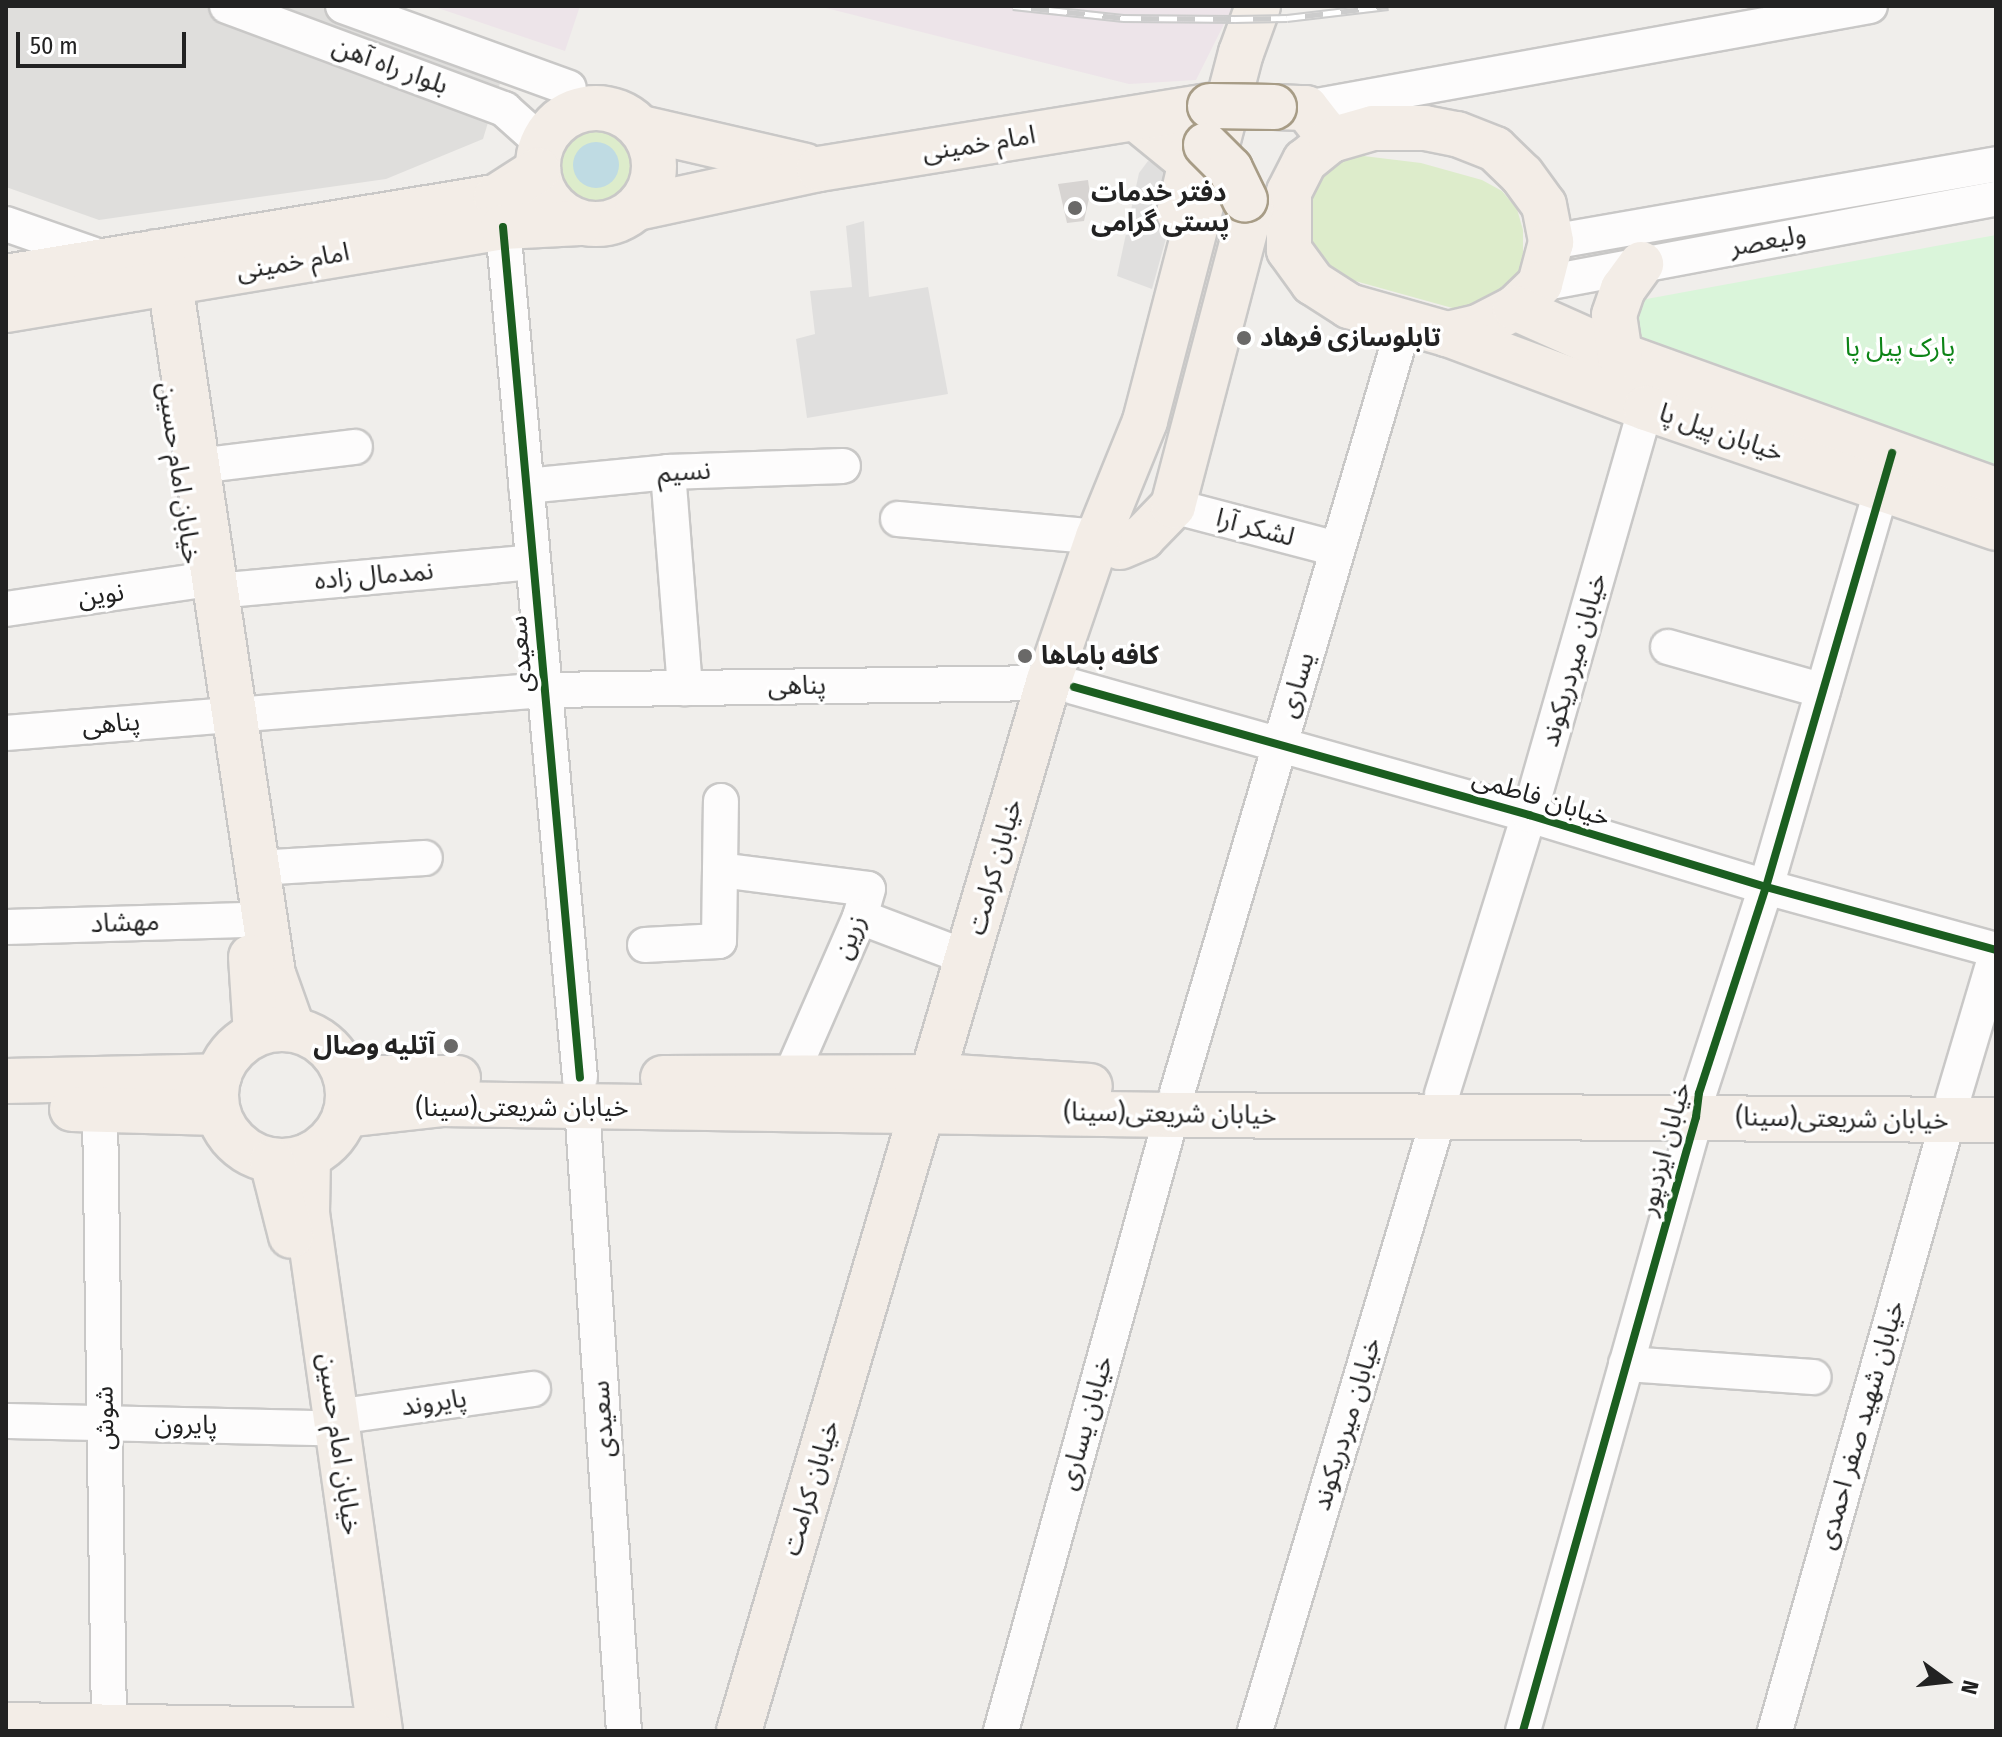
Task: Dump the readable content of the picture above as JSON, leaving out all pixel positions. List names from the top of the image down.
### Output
{
  "streets": {
    "main road": [
      "امام خمینی",
      "خیابان پیل پا",
      "خیابان امام حسین",
      "خیابان کرامت",
      "خیابان شریعتی(سینا)"
    ],
    "street": [
      "بلوار راه آهن",
      "ولیعصر",
      "نسیم",
      "لشکر آرا",
      "نمدمال زاده",
      "نوین",
      "سعیدی",
      "خیابان میردریکوند",
      "یساری",
      "پناهی",
      "خیابان فاطمی",
      "مهشاد",
      "زرین",
      "خیابان ایزدپور",
      "پایروند",
      "شوش",
      "خیابان یساری",
      "پایرون",
      "خیابان شهید صفر احمدی"
    ]
  },
  "crossings": [
    ["بلوار راه آهن", "امام خمینی"],
    ["امام خمینی", "خیابان امام حسین"],
    ["امام خمینی", "سعیدی"],
    ["ولیعصر", "خیابان پیل پا"],
    ["ولیعصر", "یساری"],
    ["خیابان پیل پا", "خیابان میردریکوند"],
    ["خیابان پیل پا", "یساری"],
    ["خیابان پیل پا", "خیابان ایزدپور"],
    ["نسیم", "سعیدی"],
    ["خیابان امام حسین", "نمدمال زاده"],
    ["خیابان امام حسین", "نوین"],
    ["خیابان امام حسین", "پناهی"],
    ["خیابان امام حسین", "مهشاد"],
    ["خیابان امام حسین", "خیابان شریعتی(سینا)"],
    ["خیابان امام حسین", "پایروند"],
    ["خیابان امام حسین", "پایرون"],
    ["لشکر آرا", "یساری"],
    ["نمدمال زاده", "نوین"],
    ["نمدمال زاده", "سعیدی"],
    ["سعیدی", "پناهی"],
    ["سعیدی", "خیابان شریعتی(سینا)"],
    ["خیابان میردریکوند", "خیابان فاطمی"],
    ["خیابان میردریکوند", "خیابان شریعتی(سینا)"],
    ["یساری", "خیابان فاطمی"],
    ["یساری", "خیابان شریعتی(سینا)"],
    ["یساری", "خیابان یساری"],
    ["پناهی", "خیابان فاطمی"],
    ["پناهی", "خیابان کرامت"],
    ["خیابان فاطمی", "خیابان کرامت"],
    ["خیابان فاطمی", "خیابان ایزدپور"],
    ["خیابان فاطمی", "خیابان شهید صفر احمدی"],
    ["خیابان کرامت", "خیابان شریعتی(سینا)"],
    ["زرین", "خیابان شریعتی(سینا)"],
    ["خیابان شریعتی(سینا)", "خیابان ایزدپور"],
    ["خیابان شریعتی(سینا)", "خیابان یساری"],
    ["خیابان شریعتی(سینا)", "خیابان شهید صفر احمدی"],
    ["پایروند", "پایرون"],
    ["شوش", "پایرون"]
  ],
  "parks": ["پارک پیل پا"],
  "places": [
    "دفتر خدمات پستی گرامی",
    "تابلوسازی فرهاد",
    "کافه باماها",
    "آتلیه وصال"
  ],
  "scale_bar": "50 m",
  "north": "right"
}
